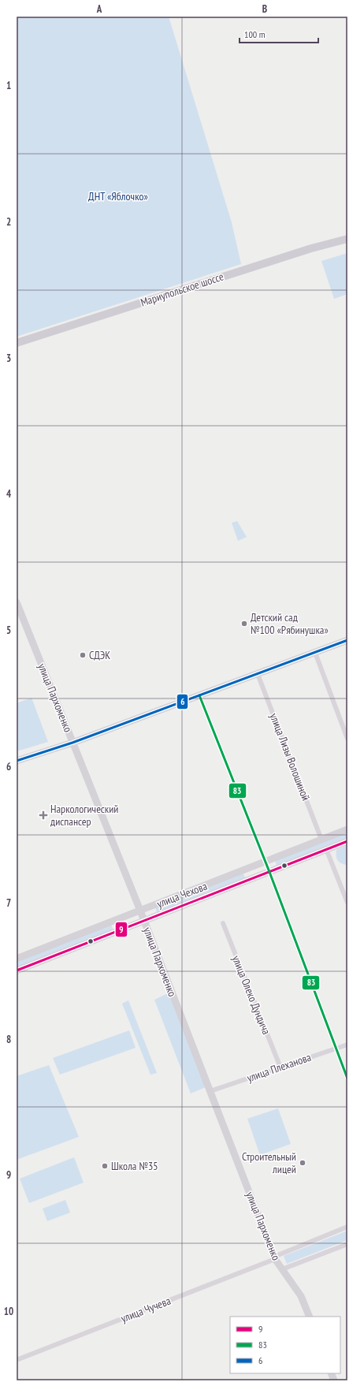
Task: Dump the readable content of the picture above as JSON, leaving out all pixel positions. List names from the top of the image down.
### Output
{
  "streets": {
    "main road": ["Мариупольское шоссе"],
    "street": [
      "улица Пархоменко",
      "улица Лизы Волошиной",
      "улица Чехова",
      "улица Олеко Дундича",
      "улица Плеханова",
      "улица Чучева"
    ]
  },
  "crossings": [
    ["улица Пархоменко", "улица Чехова"],
    ["улица Пархоменко", "улица Плеханова"],
    ["улица Пархоменко", "улица Чучева"],
    ["улица Лизы Волошиной", "улица Чехова"],
    ["улица Олеко Дундича", "улица Плеханова"]
  ],
  "parks": ["ДНТ «Яблочко»"],
  "places": {
    "other": [
      "Детский сад №100 «Рябинушка»",
      "СДЭК",
      "Строительный лицей",
      "Школа №35"
    ],
    "health": ["Наркологический диспансер"]
  },
  "lines": ["transit line 6", "transit line 83", "transit line 9"],
  "legend": ["9", "83", "6"],
  "scale_bar": "100 m",
  "grid": {
    "columns": ["A", "B"],
    "rows": [
      "1",
      "2",
      "3",
      "4",
      "5",
      "6",
      "7",
      "8",
      "9",
      "10"
    ]
  }
}
